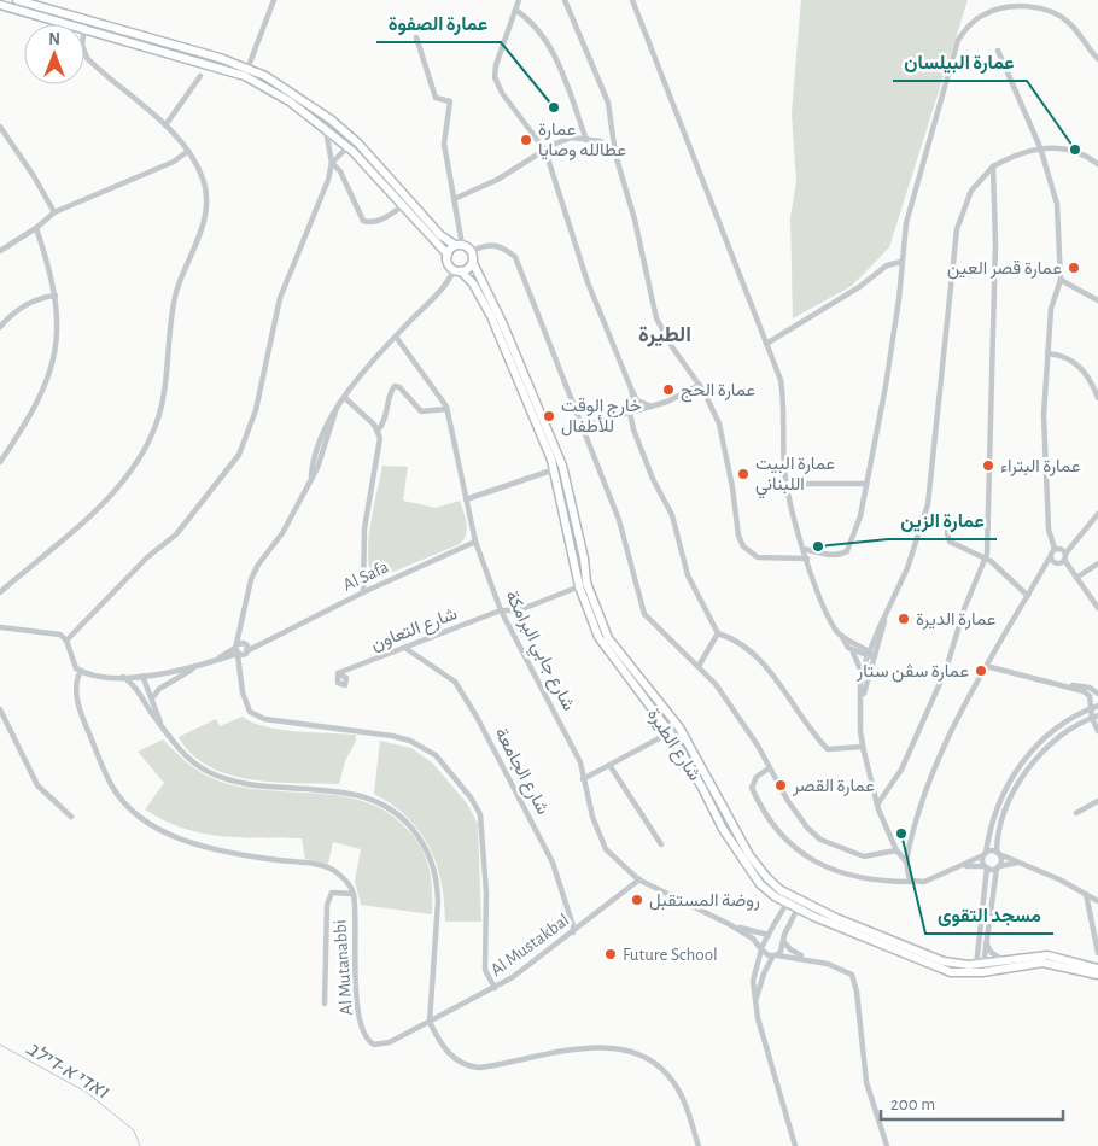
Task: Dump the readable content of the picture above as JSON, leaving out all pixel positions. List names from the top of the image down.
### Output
{
  "streets": {
    "main road": ["شارع الطيرة"],
    "street": [
      "Al Safa",
      "شارع التعاون",
      "شارع جابي البرامكة",
      "شارع الجامعة",
      "Al Mustakbal",
      "Al Mutanabbi"
    ]
  },
  "crossings": [
    ["Al Safa", "شارع جابي البرامكة"],
    ["شارع التعاون", "شارع جابي البرامكة"],
    ["شارع التعاون", "شارع الطيرة"],
    ["شارع التعاون", "شارع الجامعة"],
    ["شارع جابي البرامكة", "Al Mustakbal"],
    ["شارع الجامعة", "Al Mustakbal"],
    ["Al Mustakbal", "Al Mutanabbi"]
  ],
  "districts": ["الطيرة"],
  "water": ["ואדי א-דילב"],
  "places": [
    "عمارة الصفوة",
    "عمارة عطالله وصايا",
    "عمارة البيلسان",
    "عمارة قصر العين",
    "عمارة الحج",
    "خارج الوقت للأطفال",
    "عمارة البتراء",
    "عمارة البيت اللبناني",
    "عمارة الزين",
    "عمارة الديرة",
    "عمارة سڤن ستار",
    "عمارة القصر",
    "مسجد التقوى",
    "روضة المستقبل",
    "Future School"
  ],
  "scale_bar": "200 m",
  "north": "top"
}
